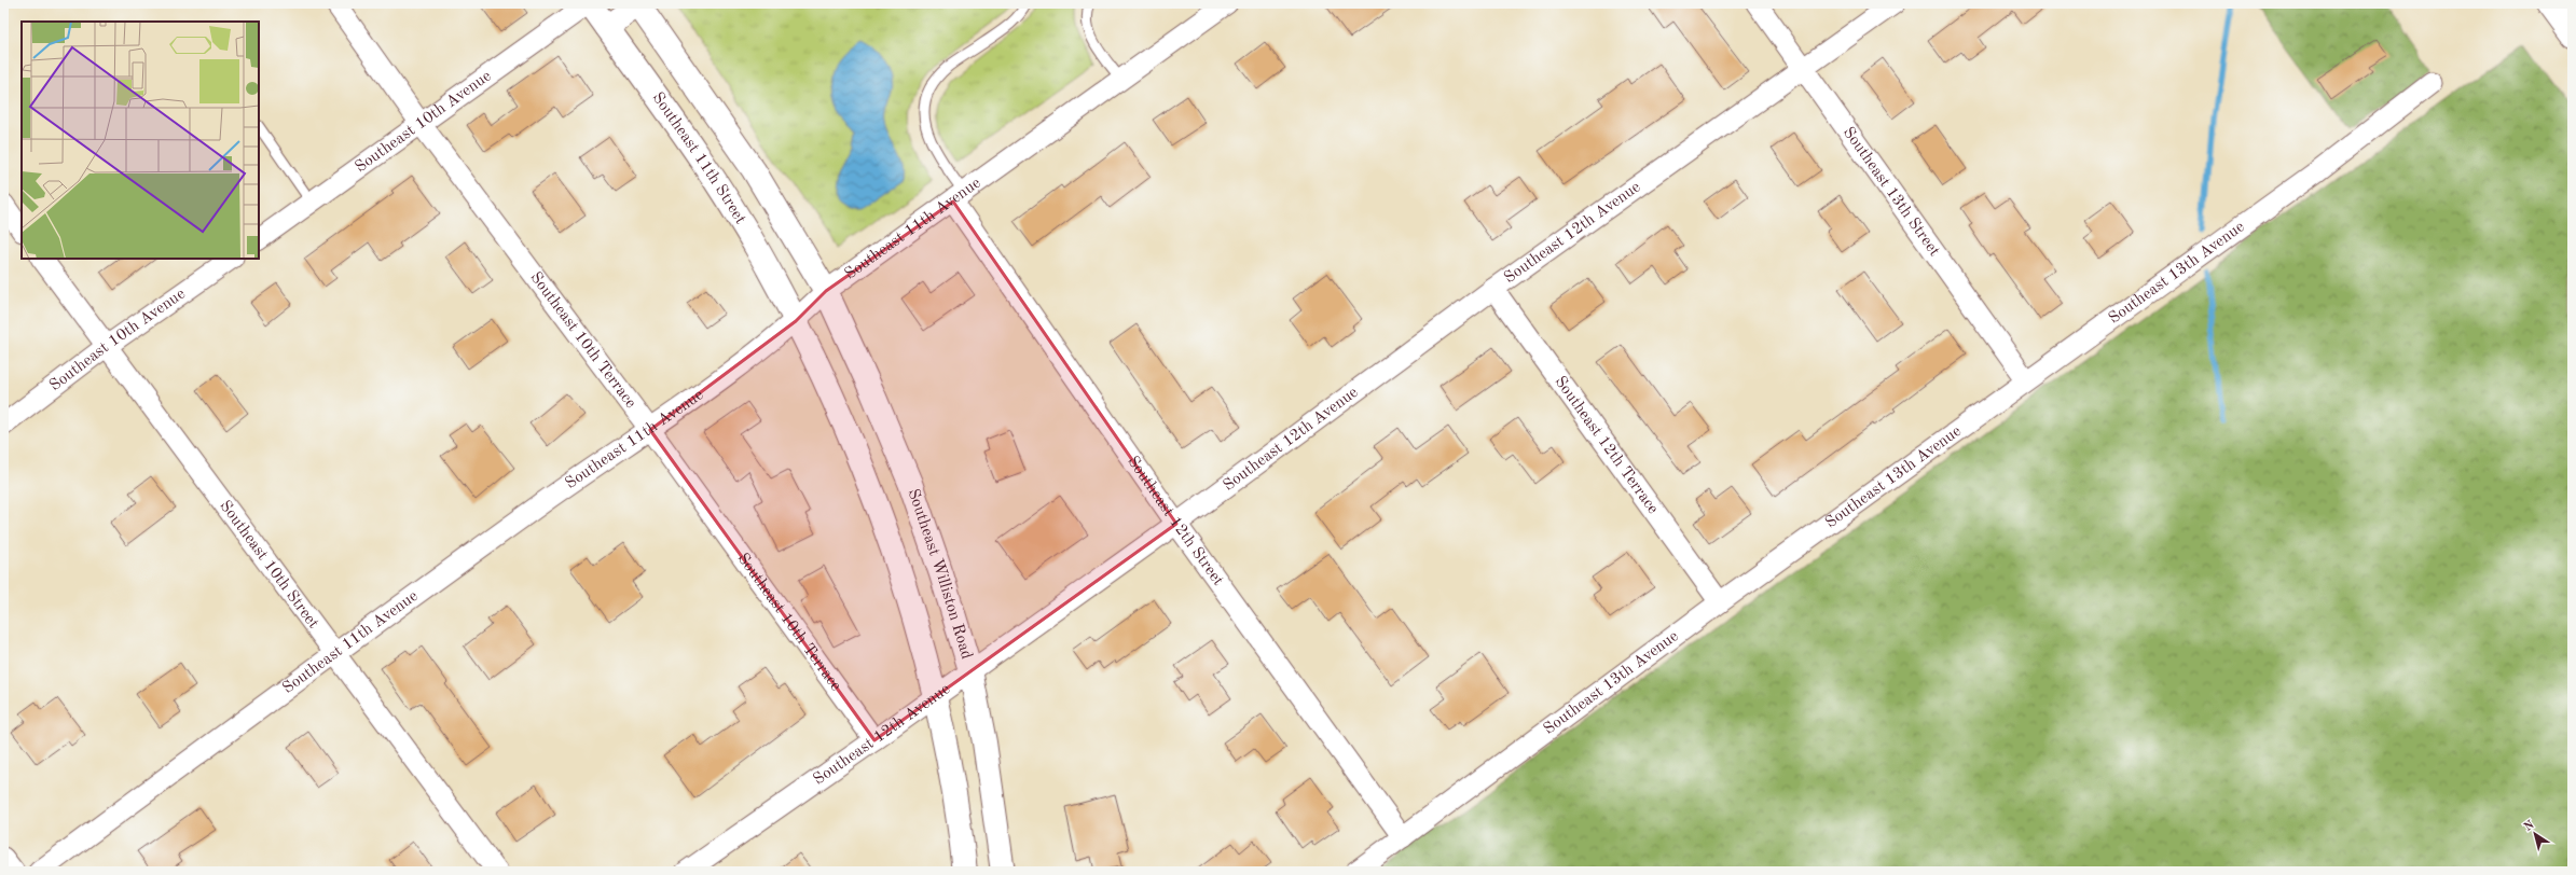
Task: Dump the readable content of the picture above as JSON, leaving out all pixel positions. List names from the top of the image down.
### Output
{
  "streets": {
    "main road": ["Southeast 11th Street", "Southeast Williston Road"],
    "street": [
      "Southeast 10th Avenue",
      "Southeast 13th Street",
      "Southeast 11th Avenue",
      "Southeast 12th Avenue",
      "Southeast 13th Avenue",
      "Southeast 10th Terrace",
      "Southeast 12th Terrace",
      "Southeast 12th Street",
      "Southeast 10th Street"
    ]
  },
  "crossings": [
    ["Southeast 10th Avenue", "Southeast 11th Street"],
    ["Southeast 10th Avenue", "Southeast 10th Terrace"],
    ["Southeast 10th Avenue", "Southeast 10th Street"],
    ["Southeast 11th Street", "Southeast 11th Avenue"],
    ["Southeast 13th Street", "Southeast 12th Avenue"],
    ["Southeast 13th Street", "Southeast 13th Avenue"],
    ["Southeast 11th Avenue", "Southeast 10th Terrace"],
    ["Southeast 11th Avenue", "Southeast 12th Street"],
    ["Southeast 11th Avenue", "Southeast 10th Street"],
    ["Southeast 11th Avenue", "Southeast Williston Road"],
    ["Southeast 12th Avenue", "Southeast 10th Terrace"],
    ["Southeast 12th Avenue", "Southeast 12th Terrace"],
    ["Southeast 12th Avenue", "Southeast 12th Street"],
    ["Southeast 12th Avenue", "Southeast Williston Road"],
    ["Southeast 13th Avenue", "Southeast 12th Terrace"],
    ["Southeast 13th Avenue", "Southeast 12th Street"]
  ],
  "north": "top left"
}
